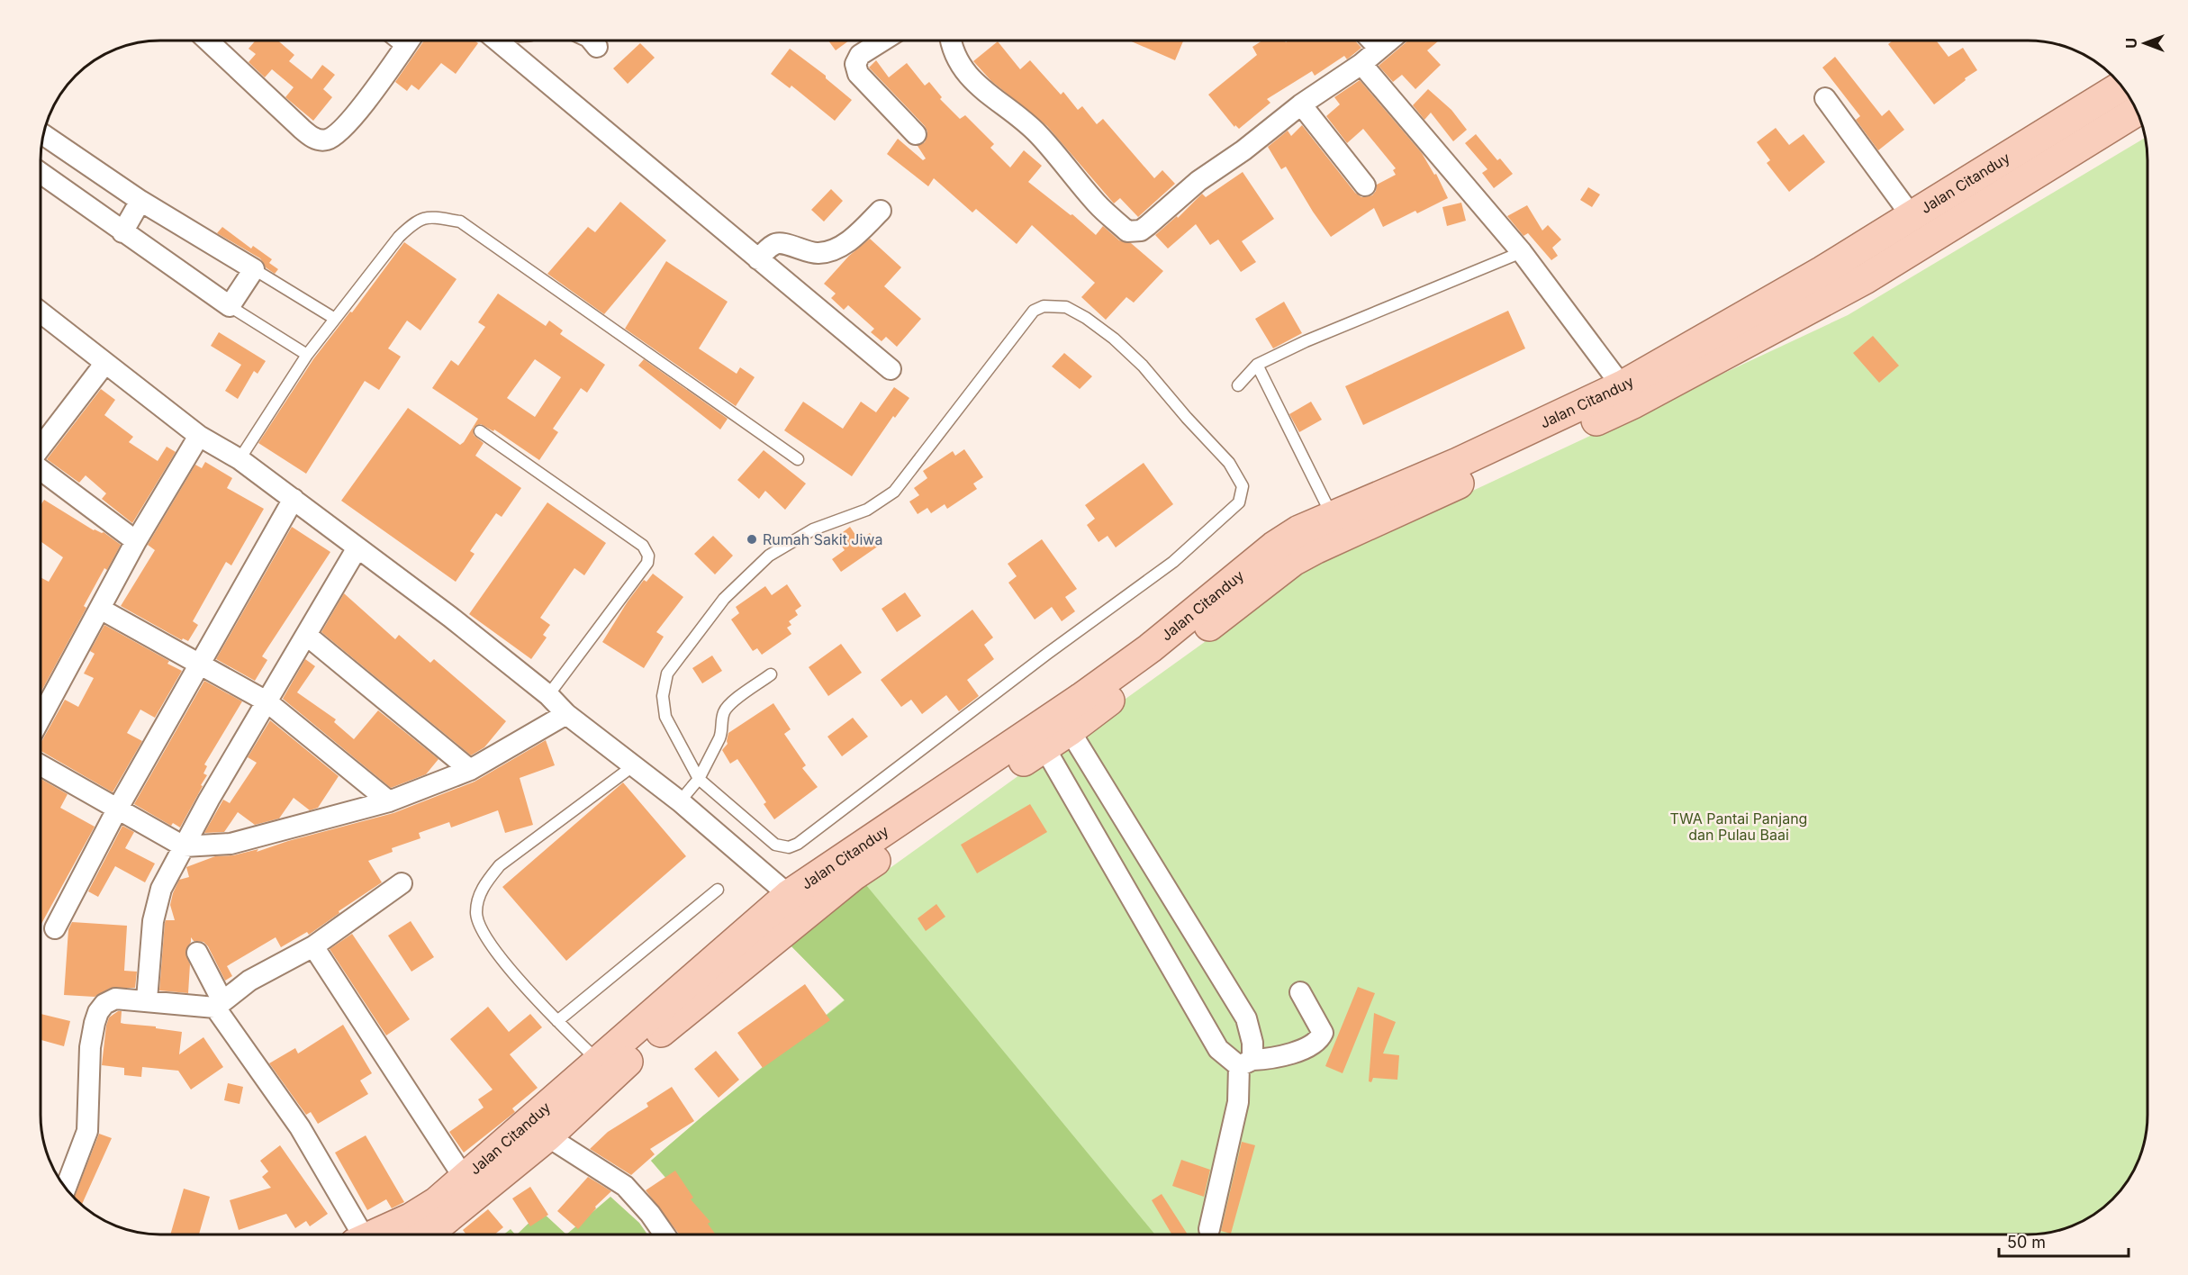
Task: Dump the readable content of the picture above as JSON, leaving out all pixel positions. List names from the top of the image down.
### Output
{
  "streets": {
    "main road": ["Jalan Citanduy"]
  },
  "parks": ["TWA Pantai Panjang dan Pulau Baai"],
  "places": ["Rumah Sakit Jiwa"],
  "scale_bar": "50 m",
  "north": "left"
}
